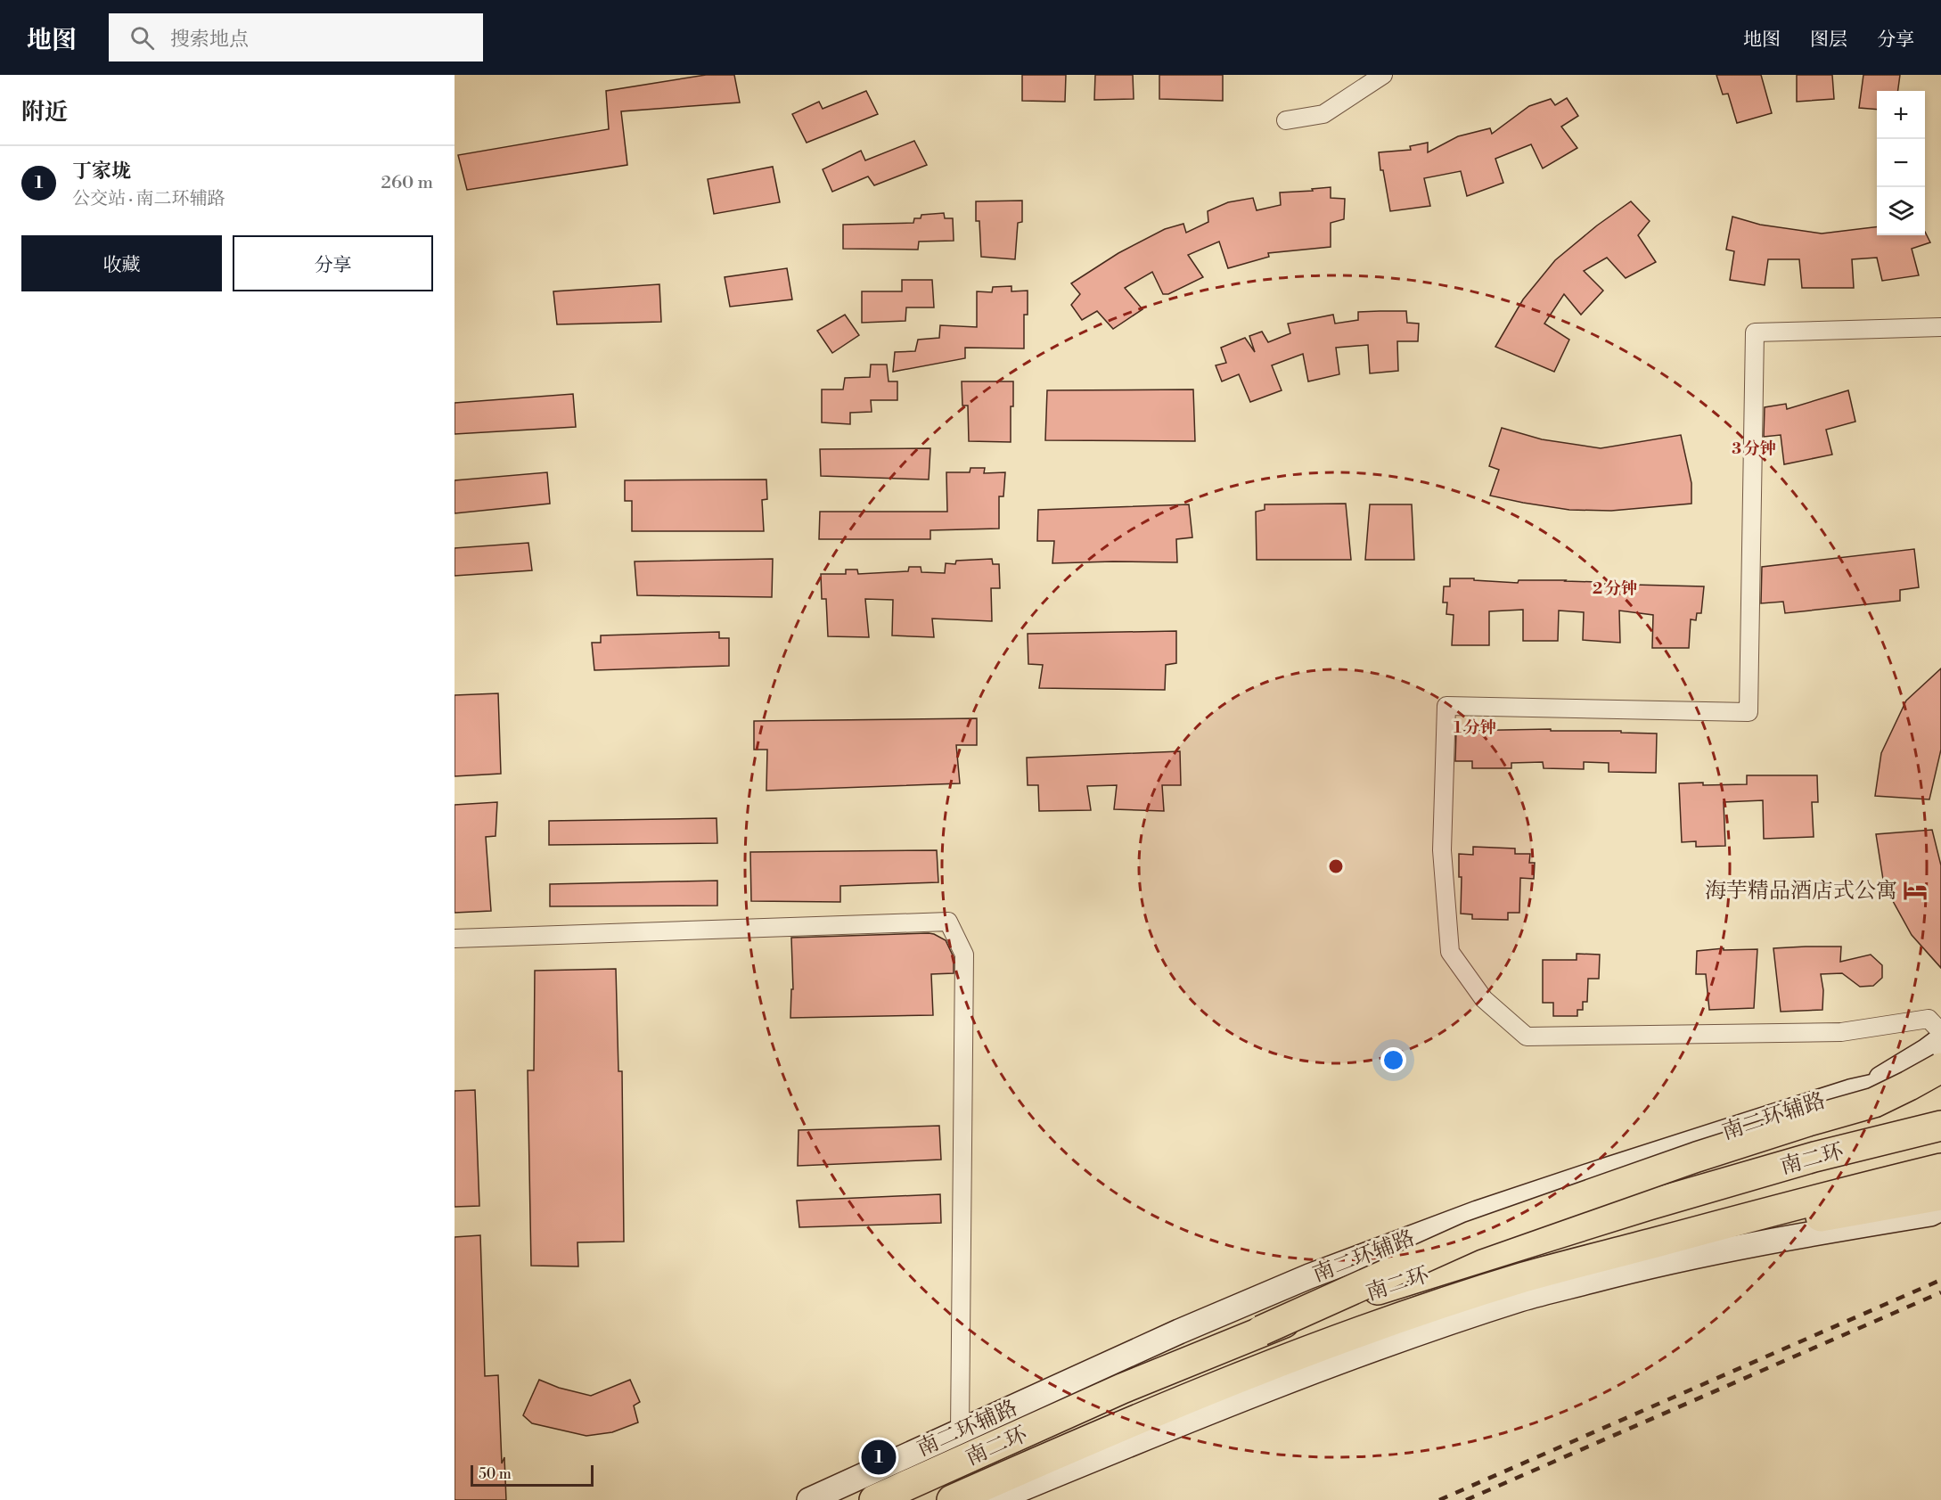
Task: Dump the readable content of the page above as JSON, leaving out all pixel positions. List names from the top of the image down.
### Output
{
  "streets": {
    "highway": ["南二环"],
    "street": ["南二环辅路"]
  },
  "places": {
    "hotel": ["海芋精品酒店式公寓"]
  },
  "scale_bar": "50 m",
  "page": {
    "header": "地图",
    "search": "搜索地点",
    "nav": ["地图", "图层", "分享"],
    "heading": "附近",
    "map_buttons": ["+", "−"],
    "list": [
      {
        "mark": "1",
        "name": "丁家垅",
        "note": "公交站 · 南二环辅路",
        "value": "260 m"
      }
    ],
    "buttons": ["收藏", "分享"],
    "pins": "1",
    "scale": "50 m"
  },
  "rings": ["3 分钟", "2 分钟", "1 分钟"]
}
